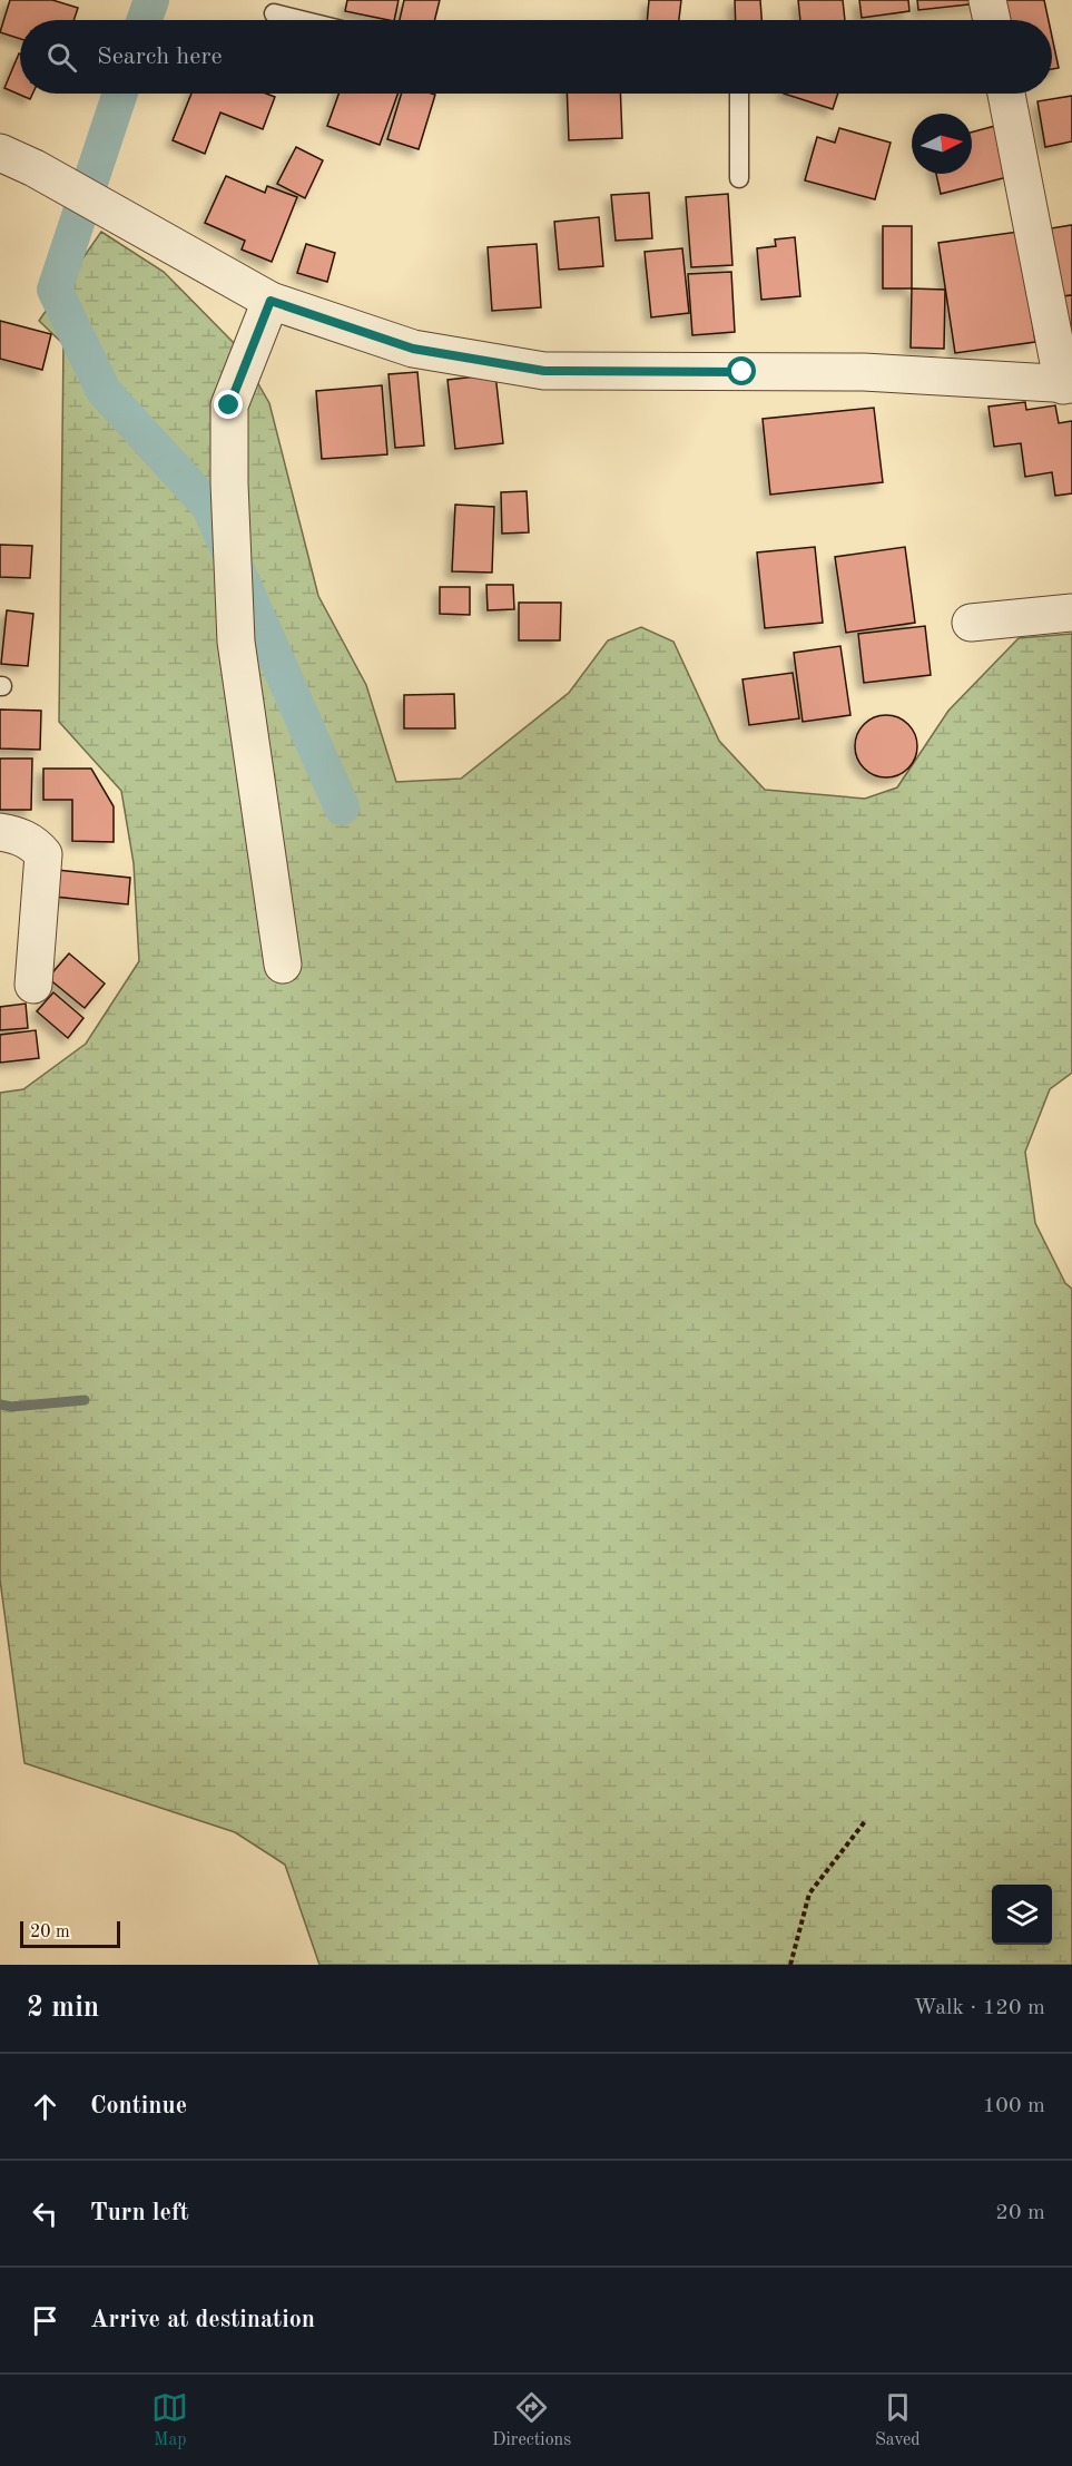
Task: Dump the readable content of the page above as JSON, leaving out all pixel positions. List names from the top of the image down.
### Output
{
  "scale_bar": "20 m",
  "north": "right",
  "page": {
    "search": "Search here",
    "scale": "20 m",
    "heading": ["2 min", "Walk · 120 m"],
    "list": [
      ["Continue", "100 m"],
      ["Turn left", "20 m"],
      "Arrive at destination"
    ],
    "nav": ["Map", "Directions", "Saved"]
  }
}
